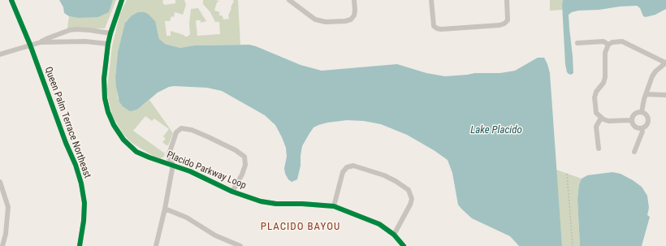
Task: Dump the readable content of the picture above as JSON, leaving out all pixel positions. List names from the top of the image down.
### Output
{
  "streets": {
    "street": ["Queen Palm Terrace Northeast", "Placido Parkway Loop"]
  },
  "districts": ["PLACIDO BAYOU"],
  "water": ["Lake Placido"]
}
